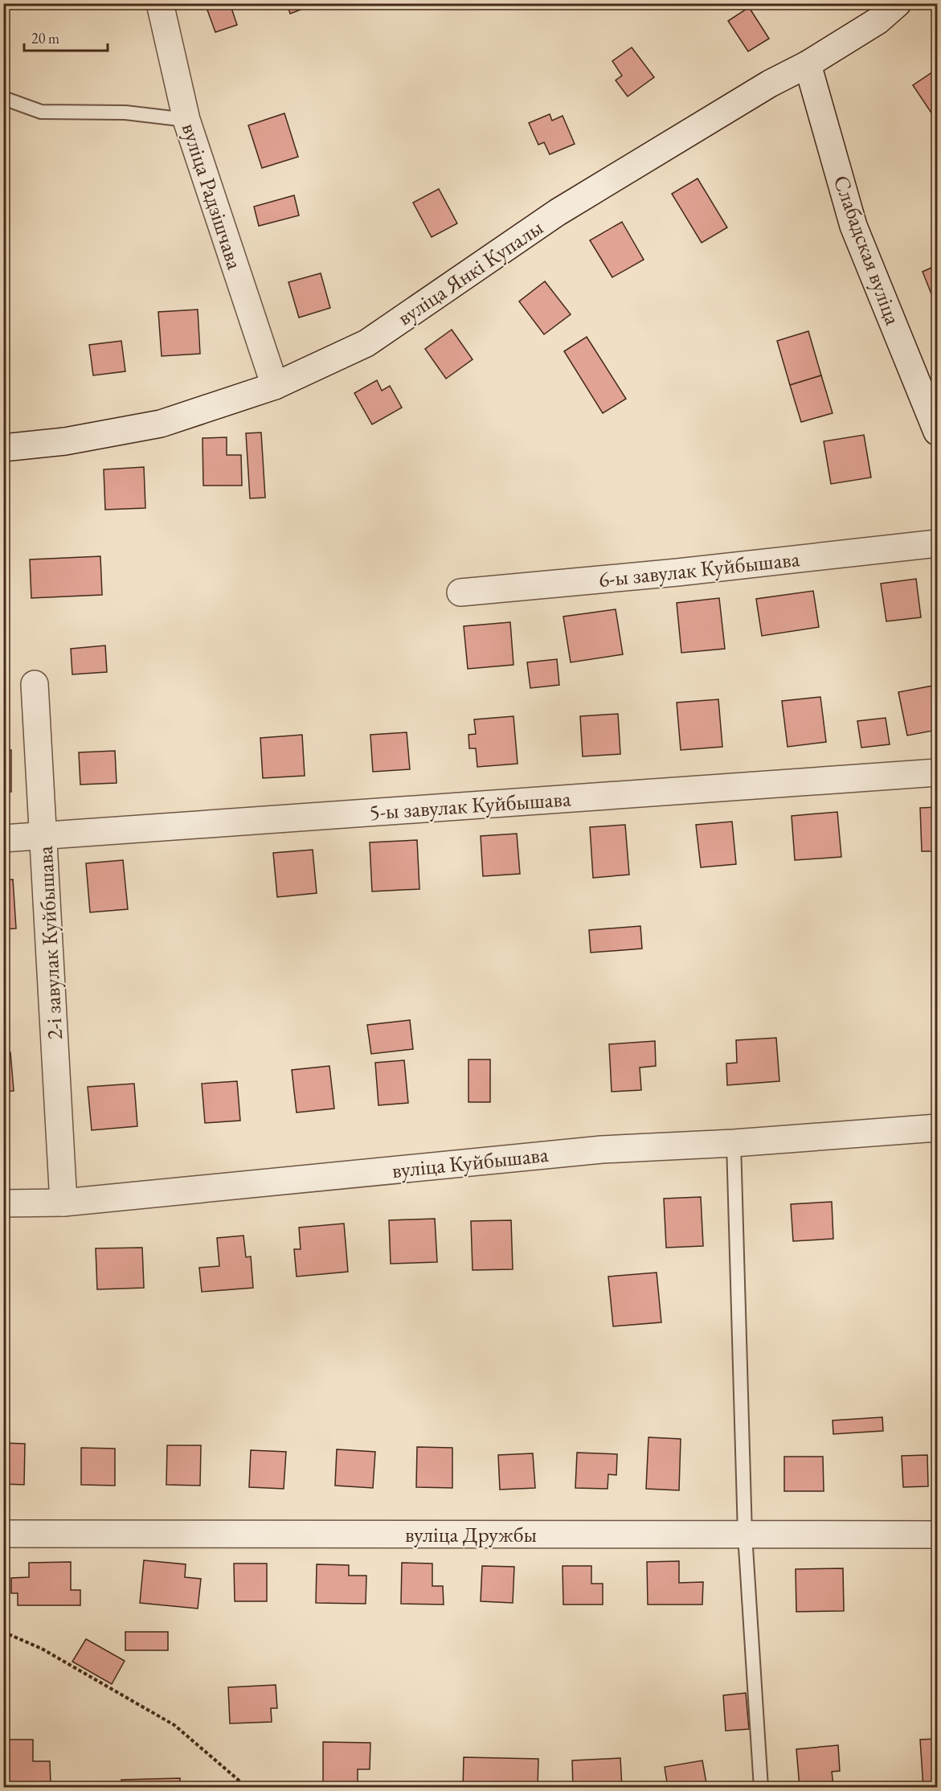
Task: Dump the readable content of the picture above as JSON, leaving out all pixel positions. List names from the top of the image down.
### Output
{
  "streets": {
    "street": [
      "вуліца Радзішчава",
      "Слабадская вуліца",
      "вуліца Янкі Купалы",
      "6-ы завулак Куйбышава",
      "5-ы завулак Куйбышава",
      "2-і завулак Куйбышава",
      "вуліца Куйбышава",
      "вуліца Дружбы"
    ]
  },
  "crossings": [
    ["вуліца Радзішчава", "вуліца Янкі Купалы"],
    ["Слабадская вуліца", "вуліца Янкі Купалы"],
    ["5-ы завулак Куйбышава", "2-і завулак Куйбышава"],
    ["2-і завулак Куйбышава", "вуліца Куйбышава"]
  ],
  "scale_bar": "20 m"
}
